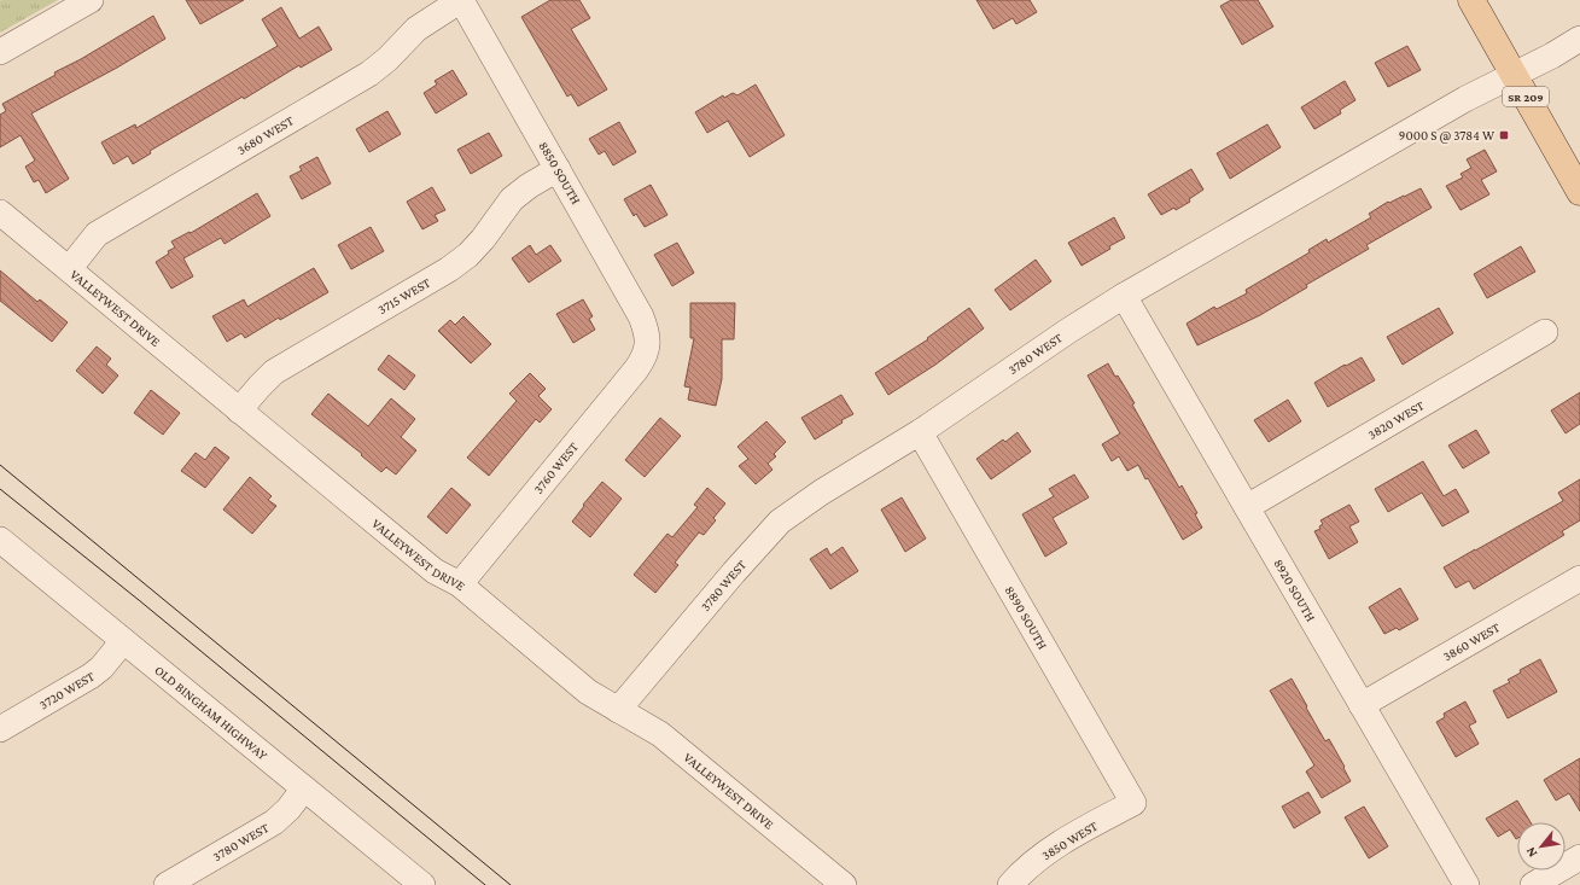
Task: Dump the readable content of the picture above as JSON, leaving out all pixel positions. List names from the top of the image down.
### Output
{
  "streets": {
    "main road": ["SR 209"],
    "street": [
      "3680 WEST",
      "8850 SOUTH",
      "3715 WEST",
      "VALLEYWEST DRIVE",
      "3780 WEST",
      "3820 WEST",
      "3760 WEST",
      "8920 SOUTH",
      "8890 SOUTH",
      "3860 WEST",
      "3720 WEST",
      "OLD BINGHAM HIGHWAY",
      "3850 WEST"
    ]
  },
  "crossings": [
    ["SR 209", "3780 WEST"],
    ["3680 WEST", "8850 SOUTH"],
    ["3680 WEST", "VALLEYWEST DRIVE"],
    ["8850 SOUTH", "3715 WEST"],
    ["8850 SOUTH", "3760 WEST"],
    ["3715 WEST", "VALLEYWEST DRIVE"],
    ["VALLEYWEST DRIVE", "3780 WEST"],
    ["VALLEYWEST DRIVE", "3760 WEST"],
    ["3780 WEST", "8920 SOUTH"],
    ["3780 WEST", "8890 SOUTH"],
    ["3780 WEST", "OLD BINGHAM HIGHWAY"],
    ["3820 WEST", "8920 SOUTH"],
    ["8920 SOUTH", "3860 WEST"],
    ["8890 SOUTH", "3850 WEST"],
    ["3720 WEST", "OLD BINGHAM HIGHWAY"]
  ],
  "places": {
    "transit": ["9000 S @ 3784 W"]
  },
  "north": "bottom left"
}
